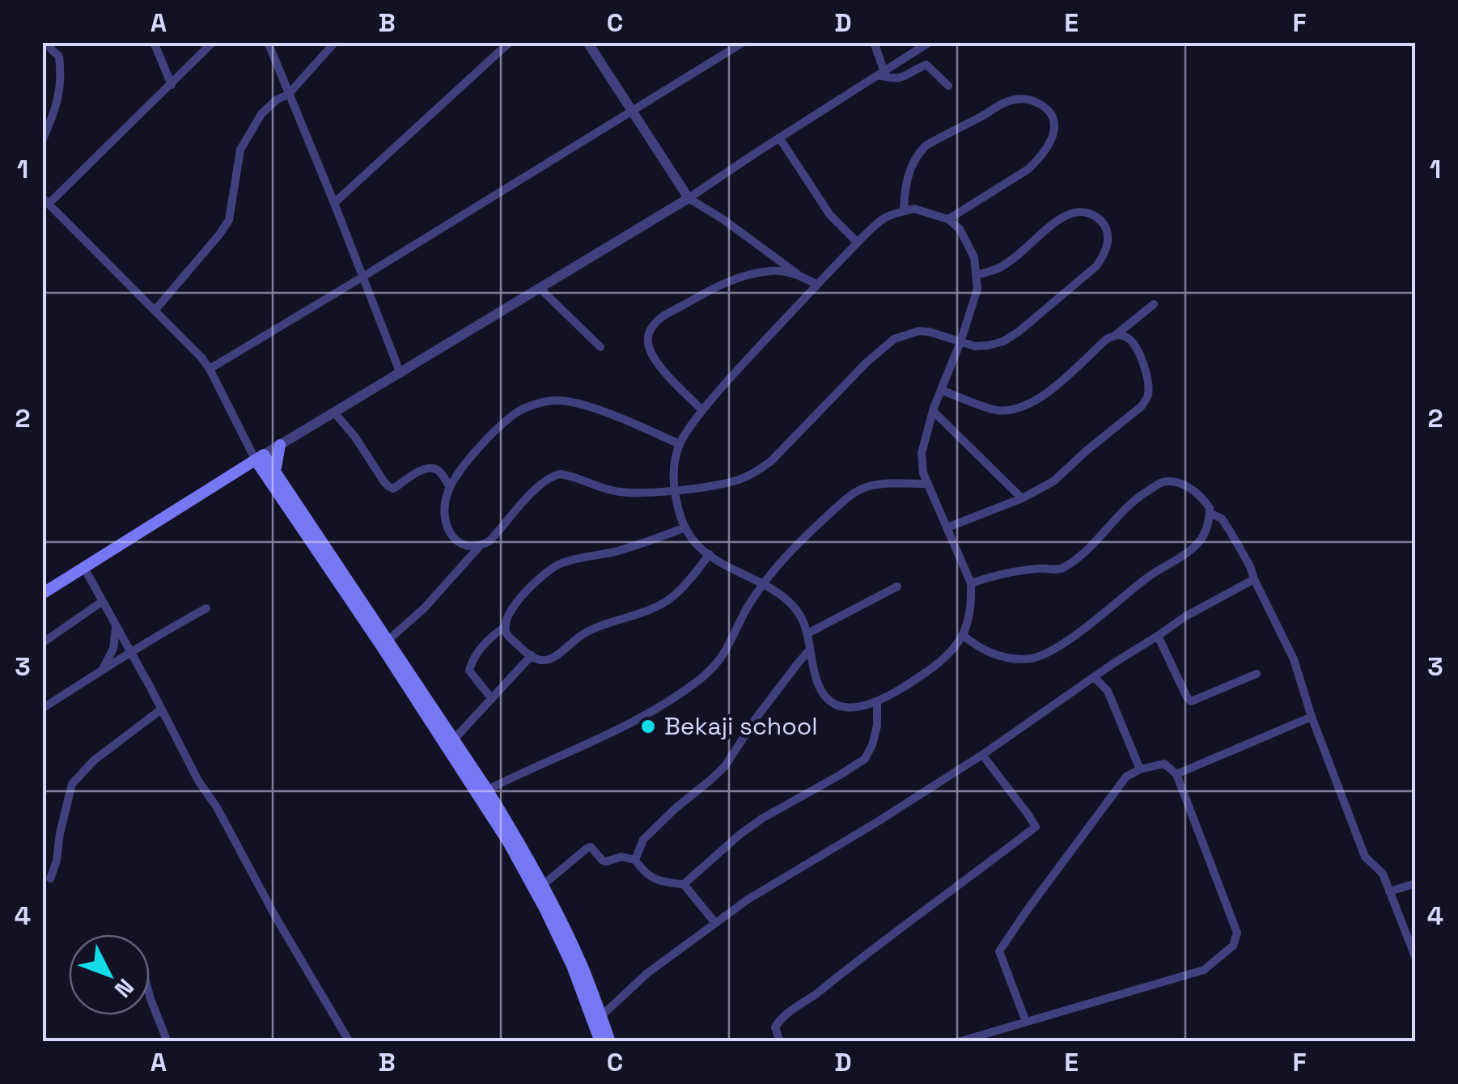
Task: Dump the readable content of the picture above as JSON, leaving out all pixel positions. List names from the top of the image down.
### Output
{
  "places": ["Bekaji school"],
  "north": "bottom right",
  "grid": {
    "columns": [
      "A",
      "B",
      "C",
      "D",
      "E",
      "F"
    ],
    "rows": [
      "1",
      "2",
      "3",
      "4"
    ]
  }
}
